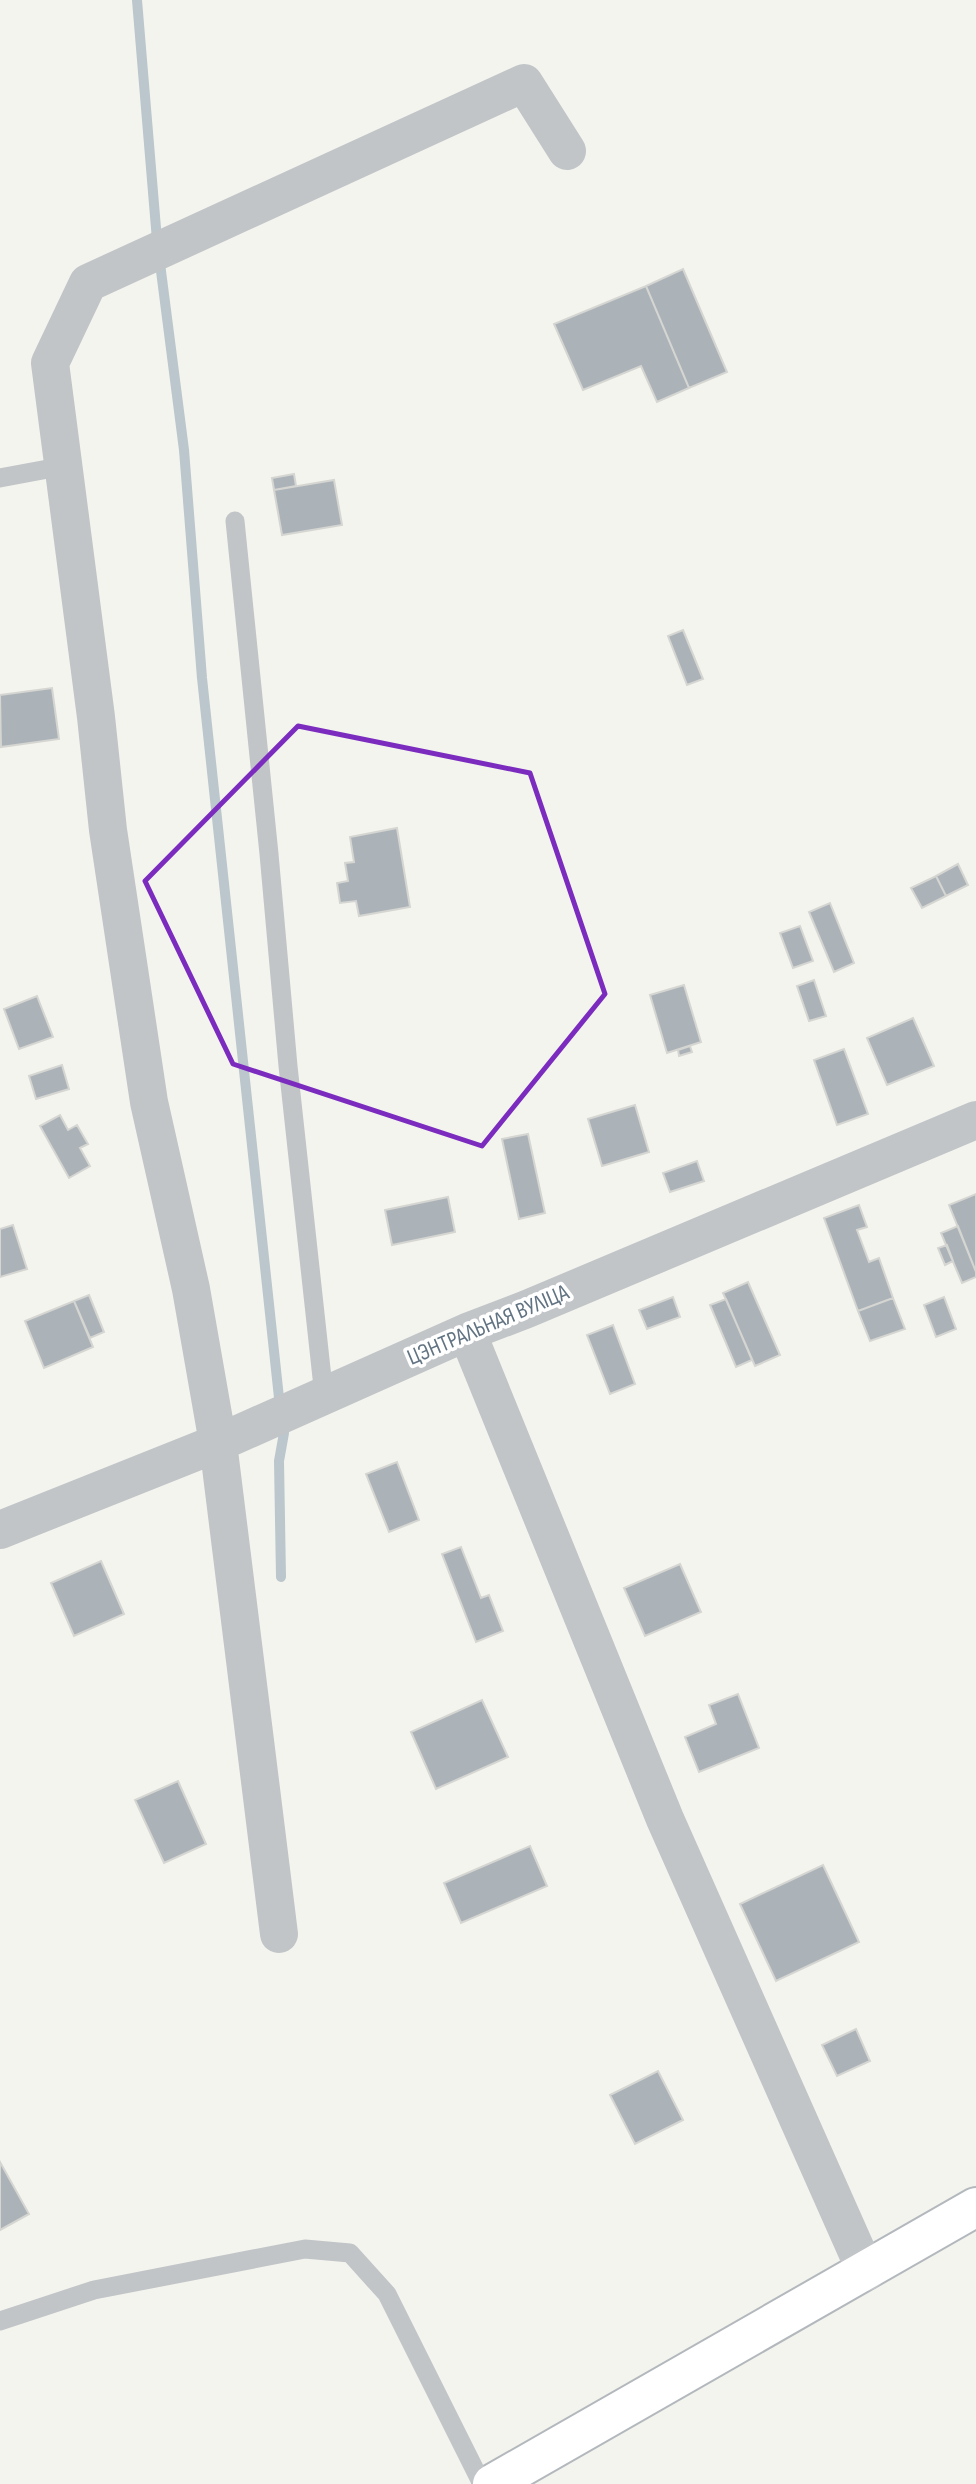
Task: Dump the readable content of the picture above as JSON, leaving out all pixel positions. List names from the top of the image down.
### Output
{
  "streets": {
    "street": ["ЦЭНТРАЛЬНАЯ ВУЛІЦА"]
  }
}
